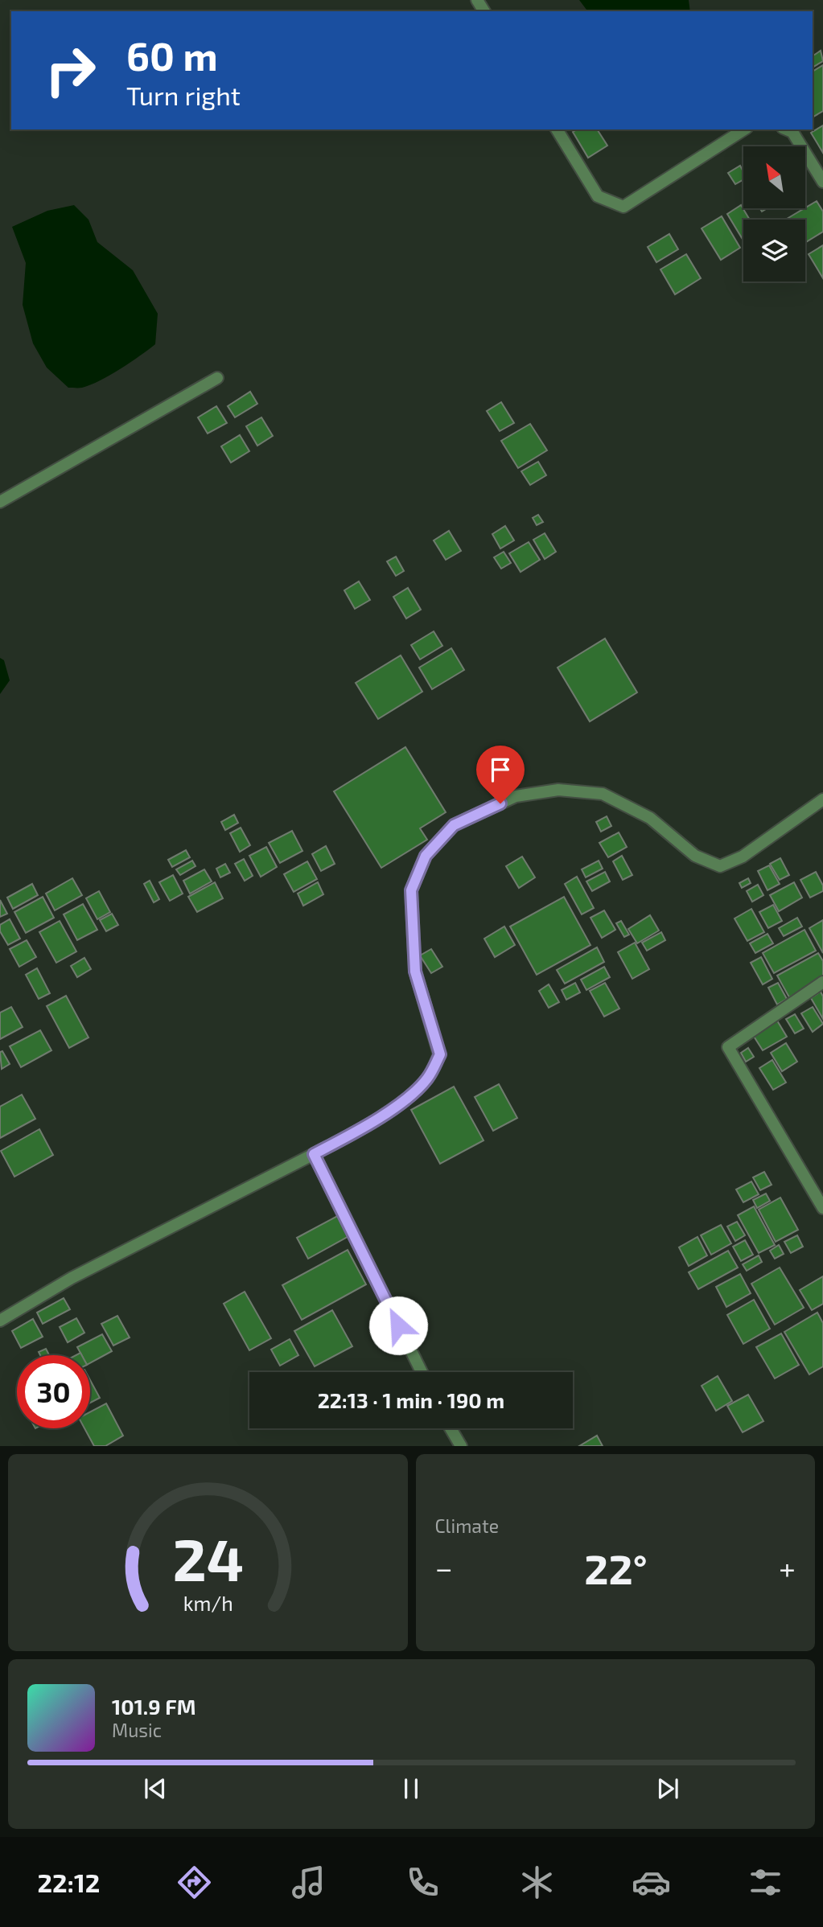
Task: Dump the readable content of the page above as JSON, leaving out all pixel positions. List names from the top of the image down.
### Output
{
  "north": "top left",
  "page": {
    "turn": ["60 m", "Turn right"],
    "limit": "30",
    "trip": "22:13 · 1 min · 190 m",
    "tile": "Climate",
    "heat": ["−", "22°", "+"],
    "song": ["101.9 FM", "Music"],
    "tabs": "22:12",
    "gauge": ["24", "km/h"]
  }
}
